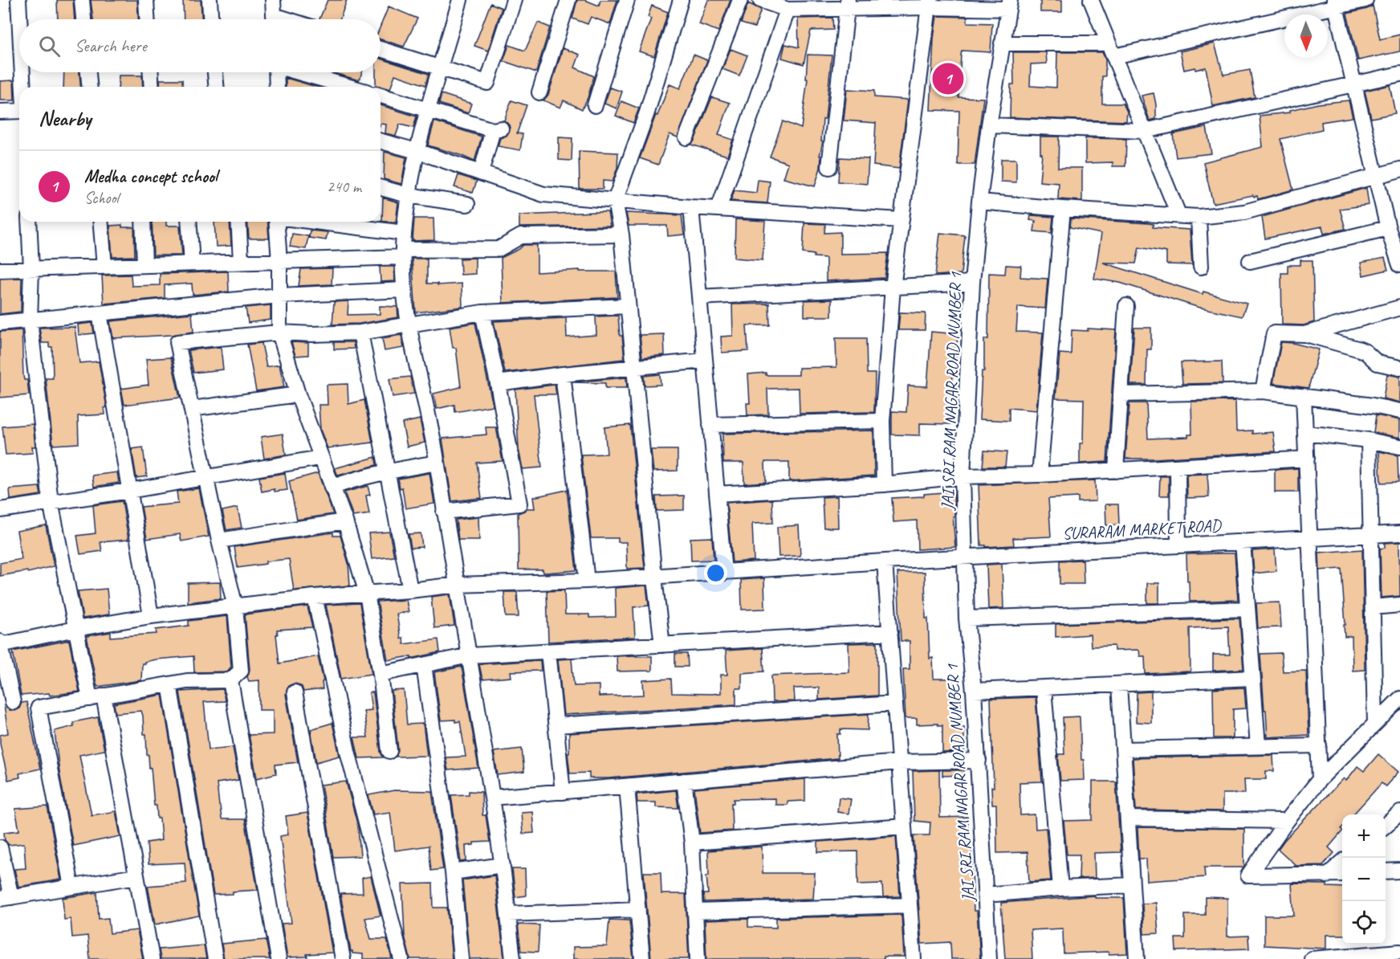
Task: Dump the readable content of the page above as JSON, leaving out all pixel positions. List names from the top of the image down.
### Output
{
  "streets": {
    "street": ["JAI SRI RAM NAGAR ROAD NUMBER 1", "SURARAM MARKET ROAD"]
  },
  "crossings": [
    ["JAI SRI RAM NAGAR ROAD NUMBER 1", "SURARAM MARKET ROAD"]
  ],
  "north": "bottom",
  "page": {
    "search": "Search here",
    "pins": "1",
    "heading": "Nearby",
    "list": [
      {
        "mark": "1",
        "name": "Medha concept school",
        "note": "School",
        "value": "240 m"
      }
    ],
    "map_buttons": ["+", "−"]
  }
}
